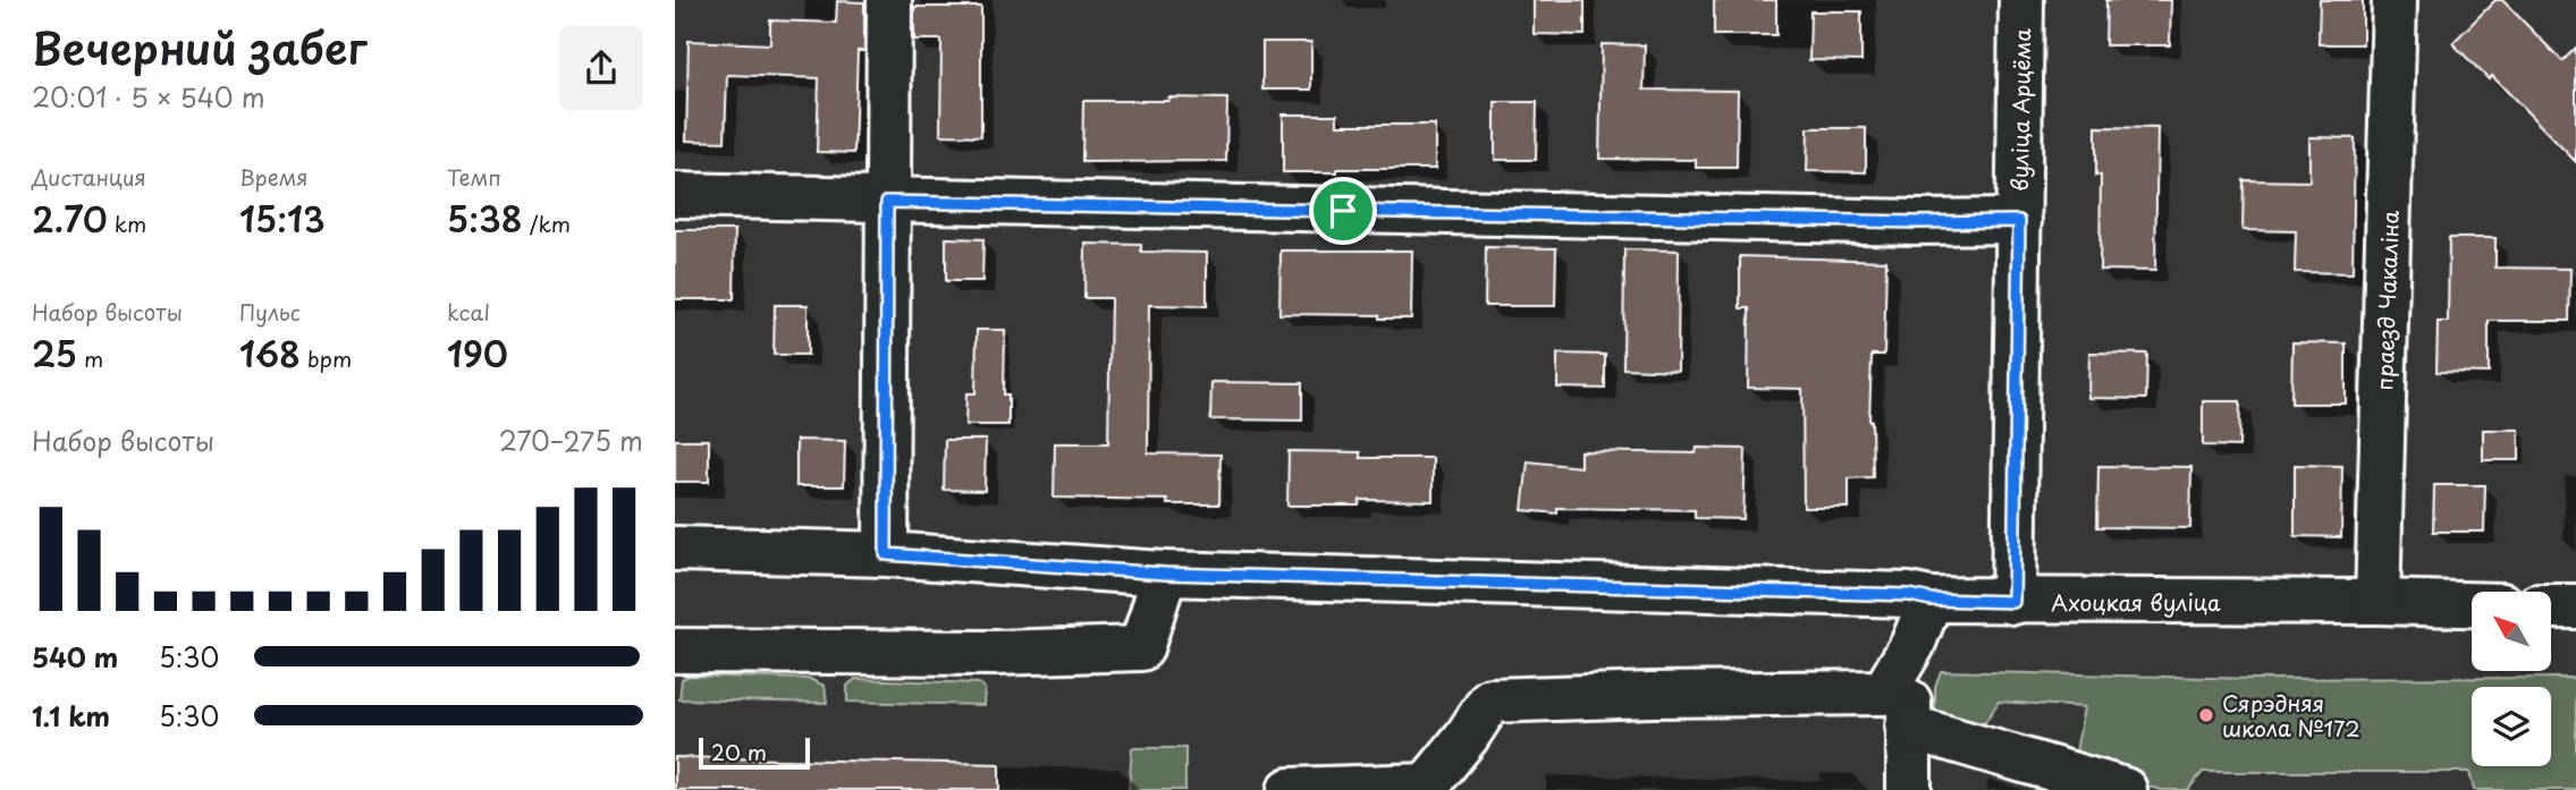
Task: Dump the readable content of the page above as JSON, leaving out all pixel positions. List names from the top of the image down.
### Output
{
  "streets": {
    "street": ["вуліца Арцёма", "праезд Чакаліна", "Ахоцкая вуліца"]
  },
  "crossings": [
    ["вуліца Арцёма", "Ахоцкая вуліца"],
    ["праезд Чакаліна", "Ахоцкая вуліца"]
  ],
  "places": ["Сярэдняя школа №172"],
  "scale_bar": "20 m",
  "north": "top left",
  "page": {
    "heading": ["Вечерний забег", "20:01 · 5 × 540 m"],
    "stats": [
      ["Дистанция", "2.70 km"],
      ["Время", "15:13"],
      ["Темп", "5:38 /km"],
      ["Набор высоты", "25 m"],
      ["Пульс", "168 bpm"],
      ["kcal", "190"]
    ],
    "chart": ["Набор высоты", "270–275 m"],
    "list": [
      {
        "name": "540 m",
        "note": "5:30"
      },
      {
        "name": "1.1 km",
        "note": "5:30"
      }
    ],
    "scale": "20 m"
  }
}
